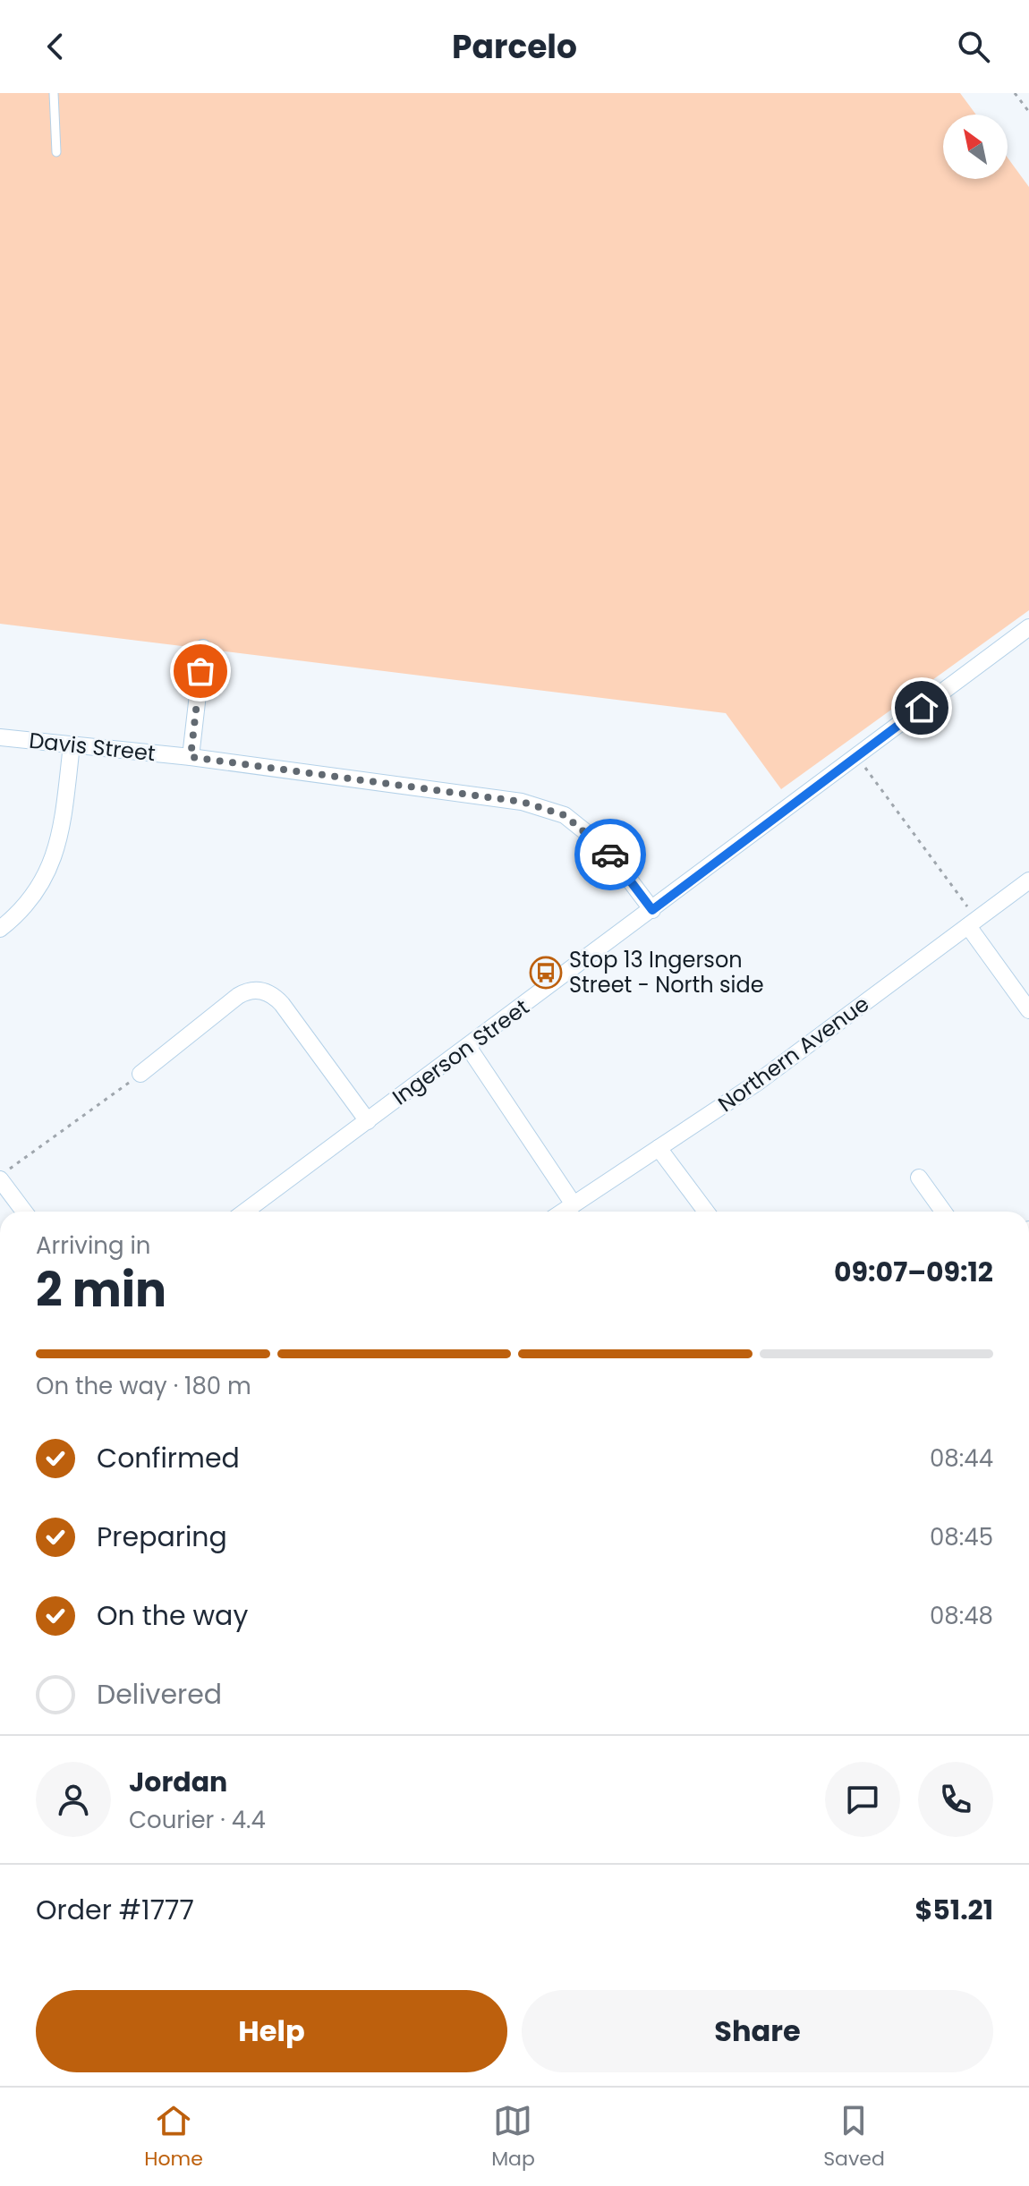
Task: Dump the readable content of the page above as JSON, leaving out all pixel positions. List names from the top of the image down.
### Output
{
  "streets": {
    "street": ["Davis Street", "Ingerson Street", "Northern Avenue"]
  },
  "crossings": [
    ["Davis Street", "Ingerson Street"]
  ],
  "places": {
    "bus stop": ["Stop 13 Ingerson Street - North side"]
  },
  "north": "top left",
  "page": {
    "header": "Parcelo",
    "heading": ["2 min", "Arriving in", "09:07–09:12"],
    "panel": [
      "Jordan",
      "Courier · 4.4",
      "Order #1777",
      "$51.21"
    ],
    "bar": "On the way · 180 m",
    "list": [
      ["Confirmed", "08:44"],
      ["Preparing", "08:45"],
      ["On the way", "08:48"],
      "Delivered"
    ],
    "buttons": ["Help", "Share"],
    "tabs": ["Home", "Map", "Saved"]
  }
}
